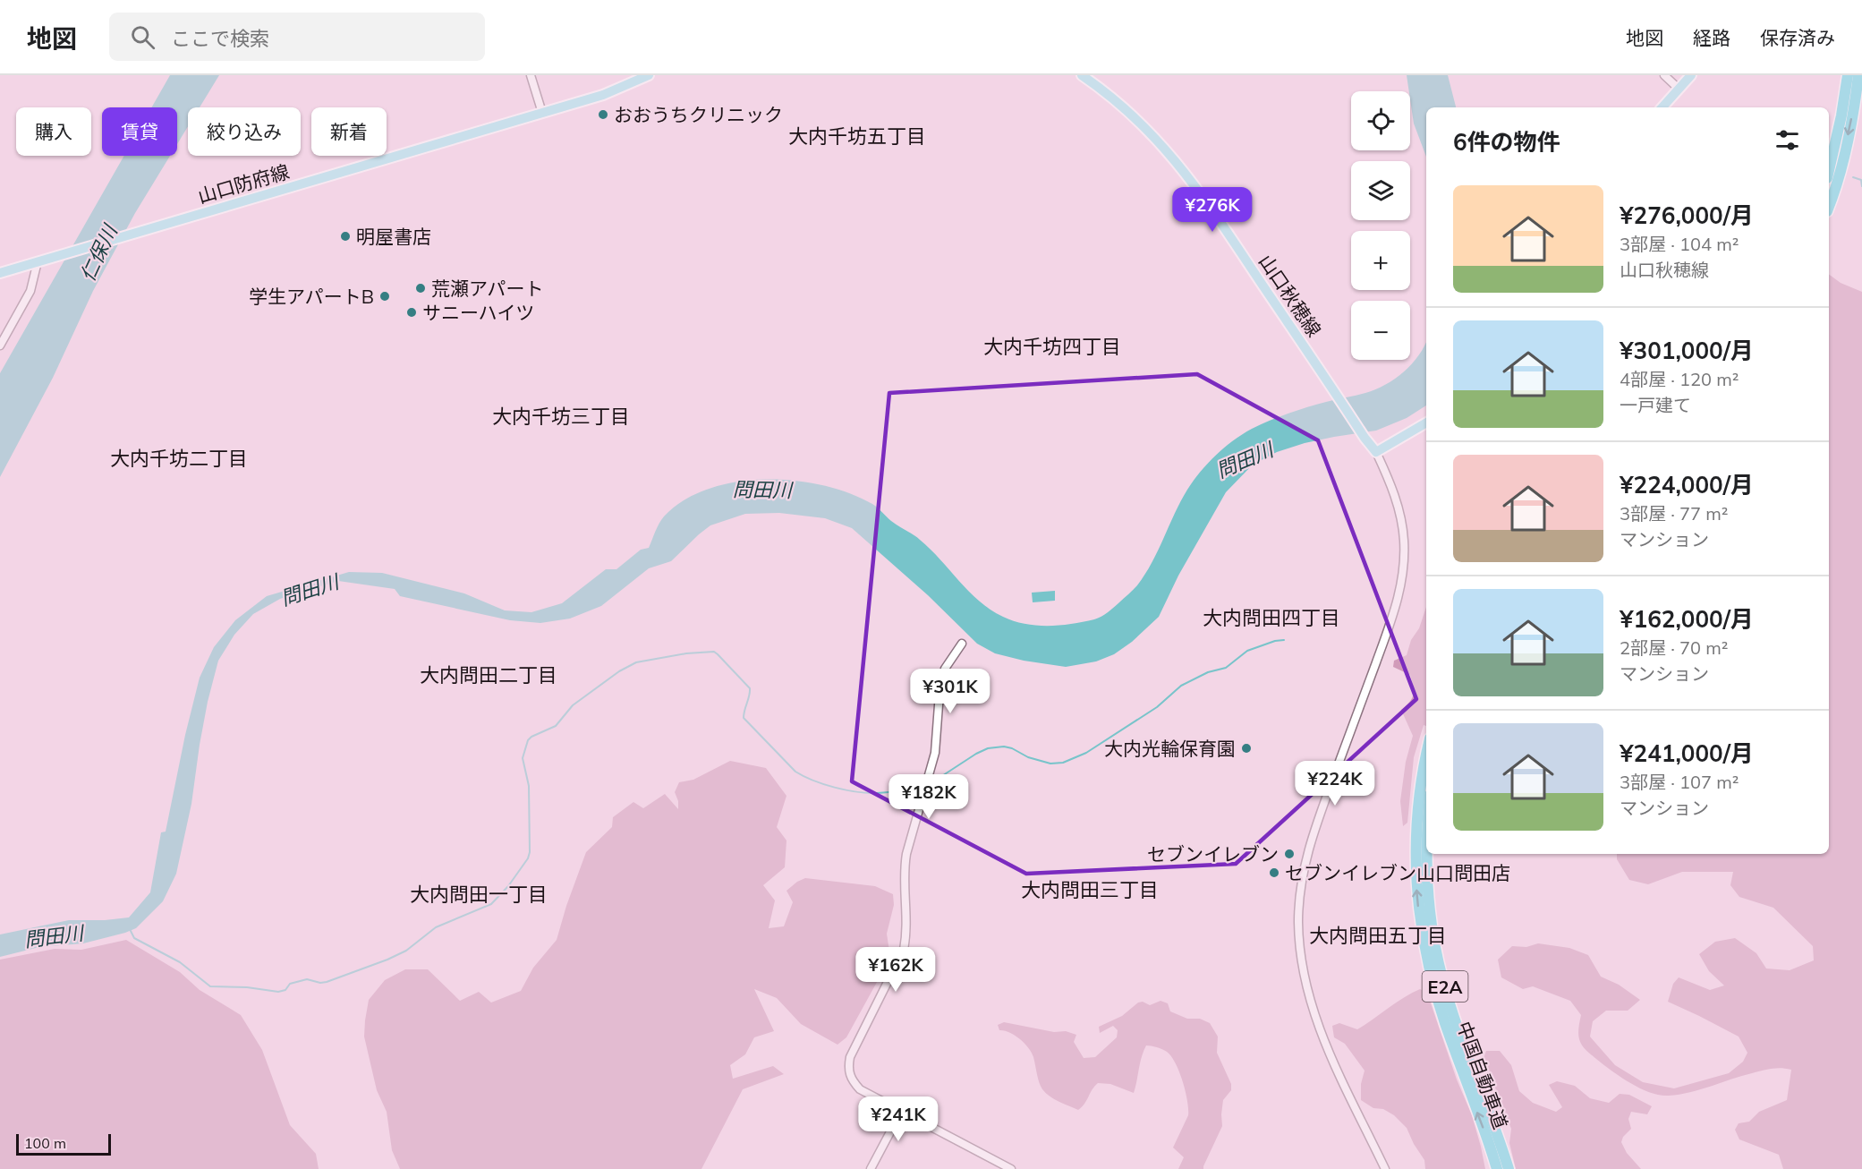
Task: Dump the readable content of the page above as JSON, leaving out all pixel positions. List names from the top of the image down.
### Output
{
  "streets": {
    "highway": ["E2A", "中国自動車道"],
    "main road": ["山口防府線", "山口秋穂線"]
  },
  "districts": [
    "大内千坊五丁目",
    "大内千坊四丁目",
    "大内千坊三丁目",
    "大内千坊二丁目",
    "大内問田四丁目",
    "大内問田二丁目",
    "大内問田三丁目",
    "大内問田一丁目",
    "大内問田五丁目"
  ],
  "water": ["仁保川", "問田川"],
  "places": [
    "おおうちクリニック",
    "明屋書店",
    "荒瀬アパート",
    "学生アパートB",
    "サニーハイツ",
    "大内光輪保育園",
    "セブンイレブン",
    "セブンイレブン山口問田店"
  ],
  "scale_bar": "100 m",
  "page": {
    "header": "地図",
    "search": "ここで検索",
    "nav": ["地図", "経路", "保存済み"],
    "map_buttons": ["+", "−"],
    "chip": [
      "購入",
      "賃貸",
      "絞り込み",
      "新着"
    ],
    "heading": "6件の物件",
    "list": [
      {
        "name": "¥276,000/月",
        "note": "3部屋 · 104 m² · 山口秋穂線"
      },
      {
        "name": "¥301,000/月",
        "note": "4部屋 · 120 m² · 一戸建て"
      },
      {
        "name": "¥224,000/月",
        "note": "3部屋 · 77 m² · マンション"
      },
      {
        "name": "¥162,000/月",
        "note": "2部屋 · 70 m² · マンション"
      },
      {
        "name": "¥241,000/月",
        "note": "3部屋 · 107 m² · マンション"
      }
    ],
    "price": [
      "¥276K",
      "¥301K",
      "¥224K",
      "¥182K",
      "¥162K",
      "¥241K"
    ],
    "scale": "100 m"
  }
}
